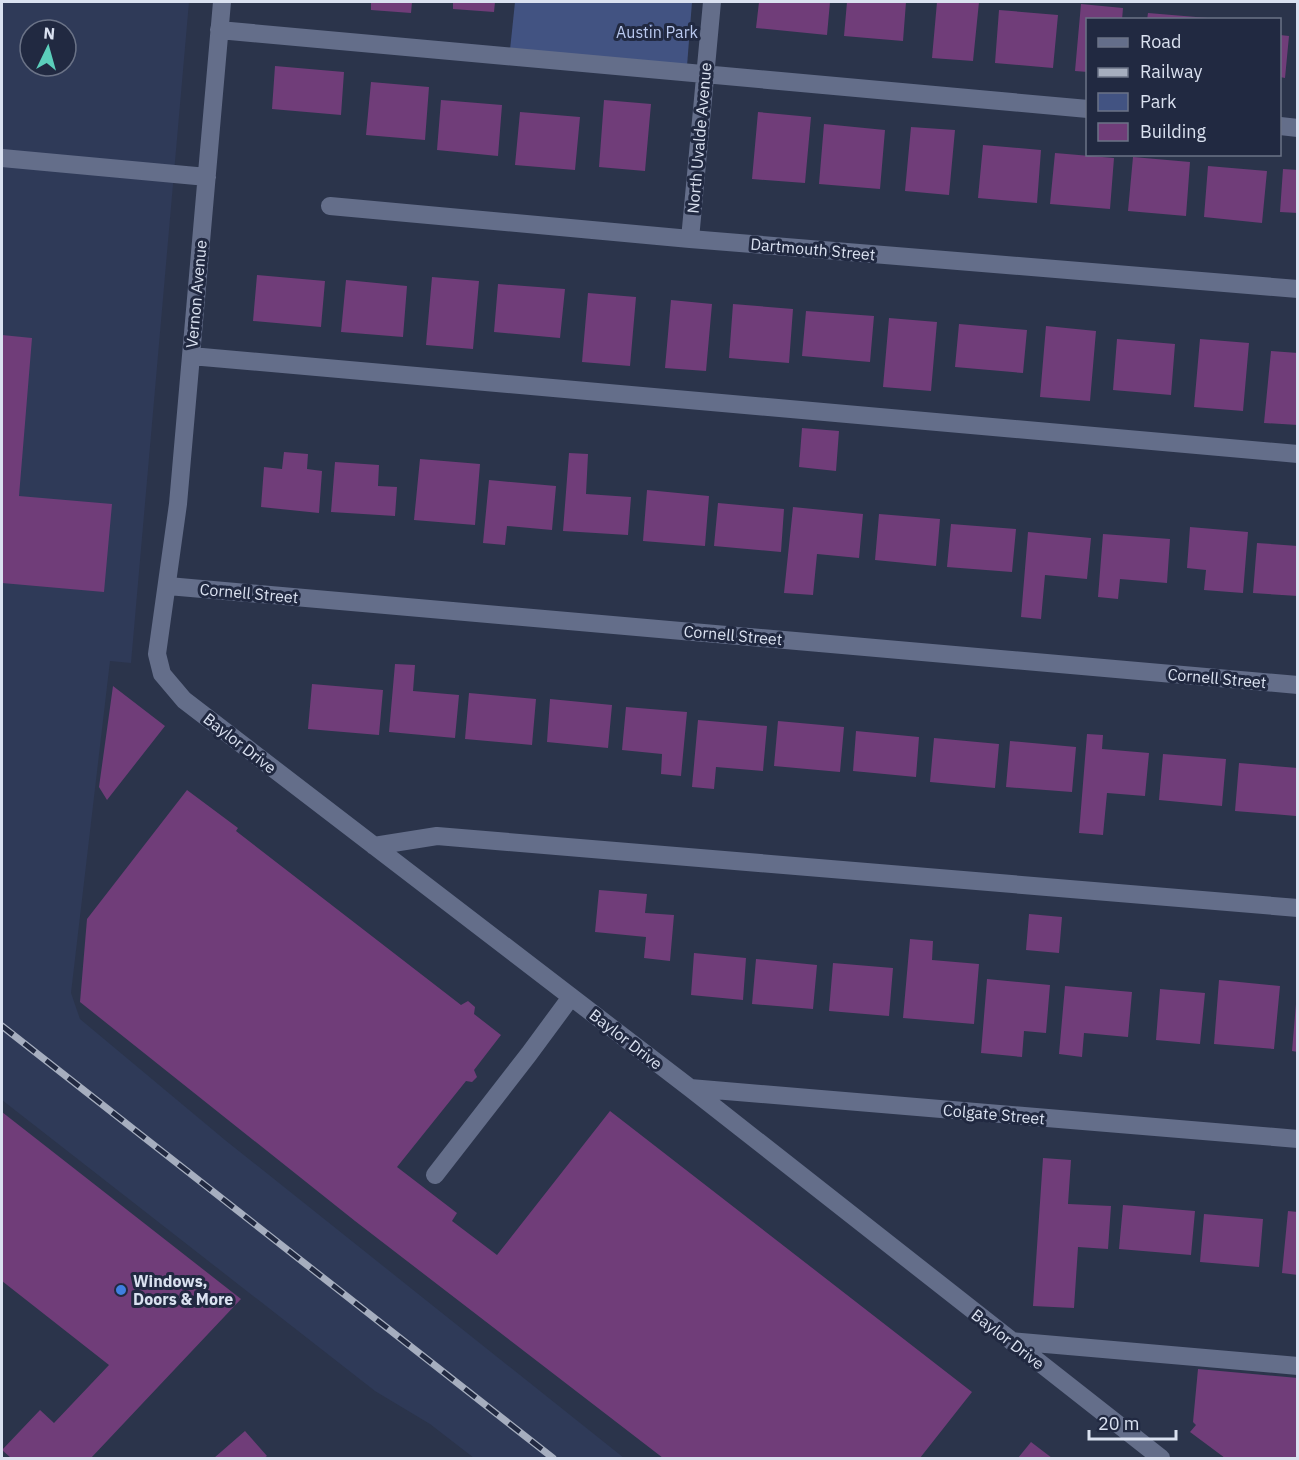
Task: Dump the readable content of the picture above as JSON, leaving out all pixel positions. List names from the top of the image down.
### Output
{
  "streets": {
    "street": [
      "North Uvalde Avenue",
      "Dartmouth Street",
      "Vernon Avenue",
      "Cornell Street",
      "Baylor Drive",
      "Colgate Street"
    ]
  },
  "crossings": [
    ["North Uvalde Avenue", "Dartmouth Street"],
    ["Vernon Avenue", "Cornell Street"],
    ["Vernon Avenue", "Baylor Drive"],
    ["Cornell Street", "Baylor Drive"],
    ["Baylor Drive", "Colgate Street"]
  ],
  "parks": ["Austin Park"],
  "places": ["Windows, Doors & More"],
  "legend": [
    "Road",
    "Railway",
    "Park",
    "Building"
  ],
  "scale_bar": "20 m",
  "north": "top"
}
